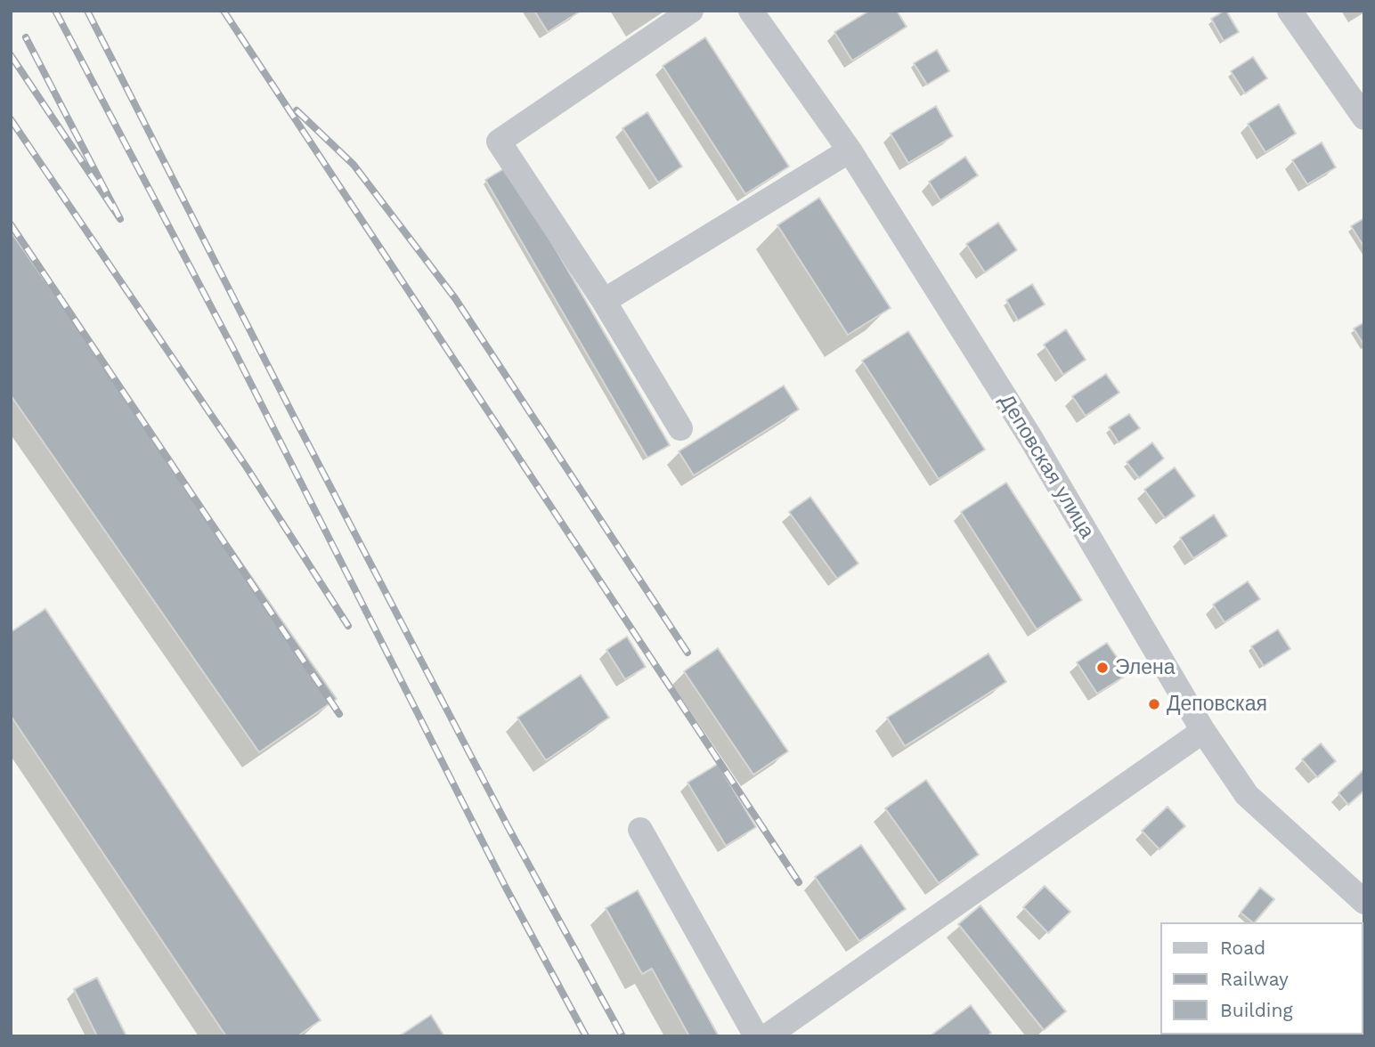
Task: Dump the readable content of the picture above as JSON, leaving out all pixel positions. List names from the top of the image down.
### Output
{
  "streets": {
    "street": ["Деповская улица"]
  },
  "places": ["Элена", "Деповская"],
  "legend": ["Road", "Railway", "Building"]
}
